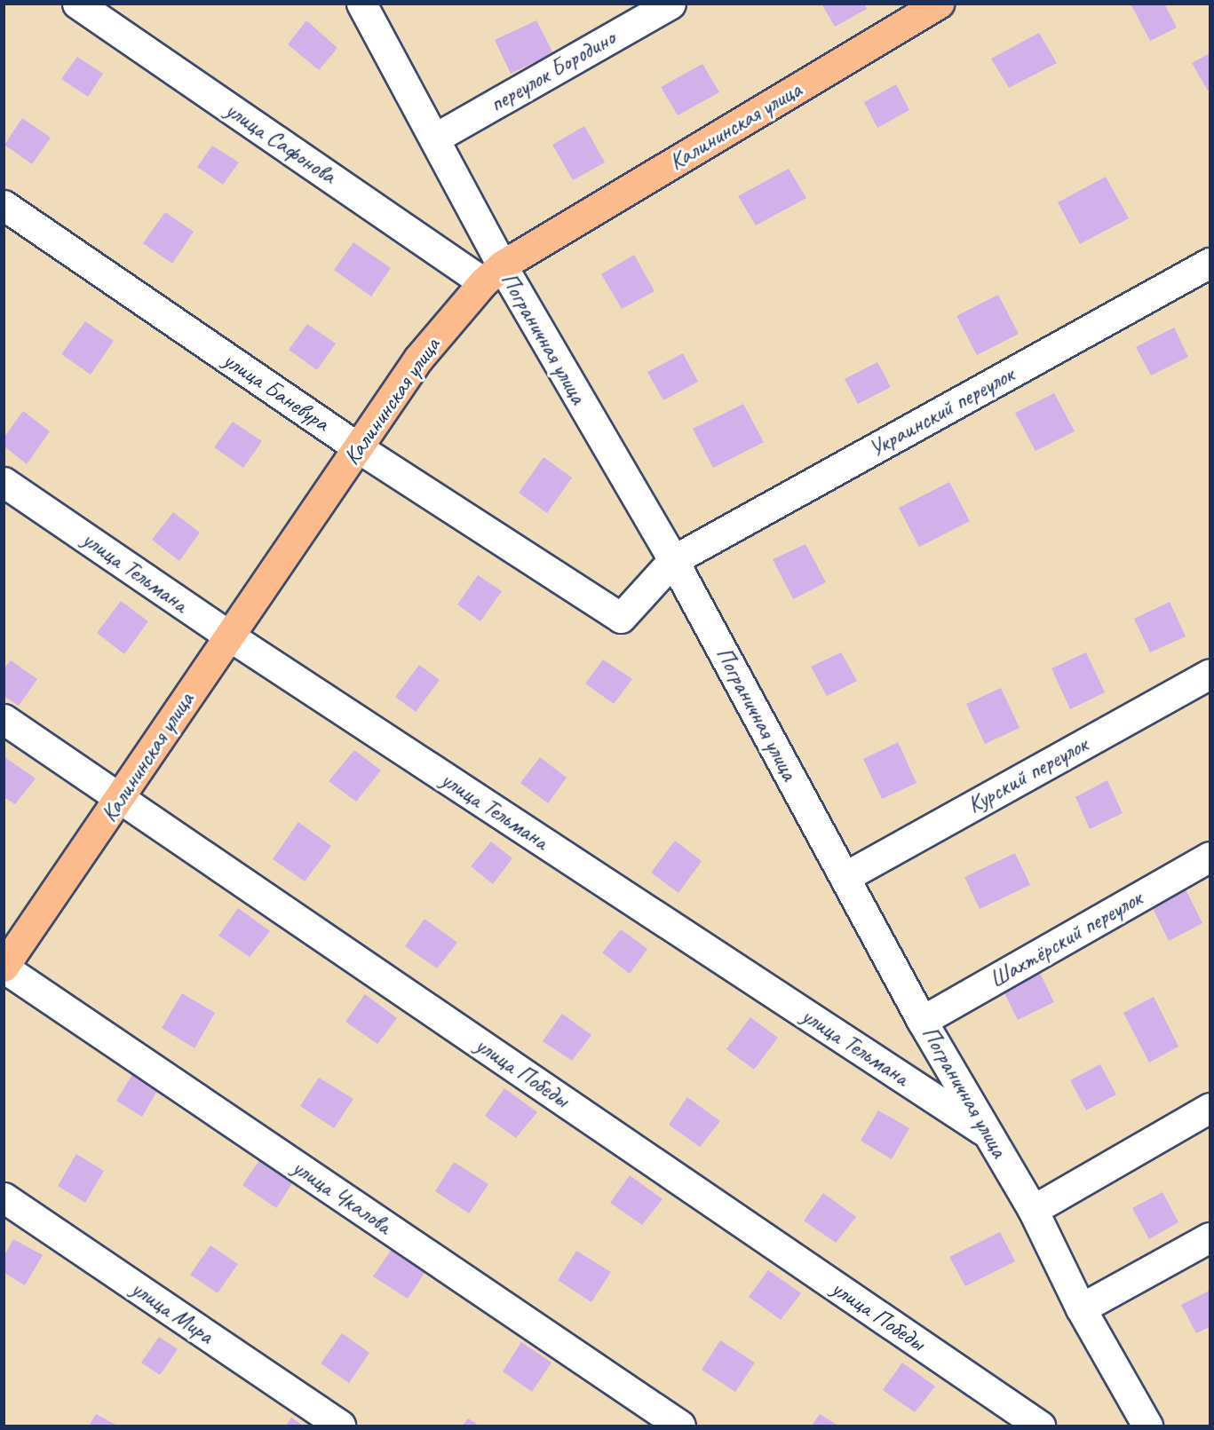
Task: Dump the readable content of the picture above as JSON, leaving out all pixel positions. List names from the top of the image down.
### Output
{
  "streets": {
    "main road": ["Калининская улица"],
    "street": [
      "переулок Бородино",
      "улица Сафонова",
      "Пограничная улица",
      "улица Баневура",
      "Украинский переулок",
      "улица Тельмана",
      "Курский переулок",
      "Шахтёрский переулок",
      "улица Победы",
      "улица Чкалова",
      "улица Мира"
    ]
  },
  "crossings": [
    ["переулок Бородино", "Пограничная улица"],
    ["Калининская улица", "улица Сафонова"],
    ["Калининская улица", "Пограничная улица"],
    ["Калининская улица", "улица Баневура"],
    ["Калининская улица", "улица Тельмана"],
    ["Калининская улица", "улица Победы"],
    ["Калининская улица", "улица Чкалова"],
    ["улица Сафонова", "Пограничная улица"],
    ["Пограничная улица", "улица Баневура"],
    ["Пограничная улица", "Украинский переулок"],
    ["Пограничная улица", "улица Тельмана"],
    ["Пограничная улица", "Курский переулок"],
    ["Пограничная улица", "Шахтёрский переулок"],
    ["улица Баневура", "Украинский переулок"]
  ]
}
